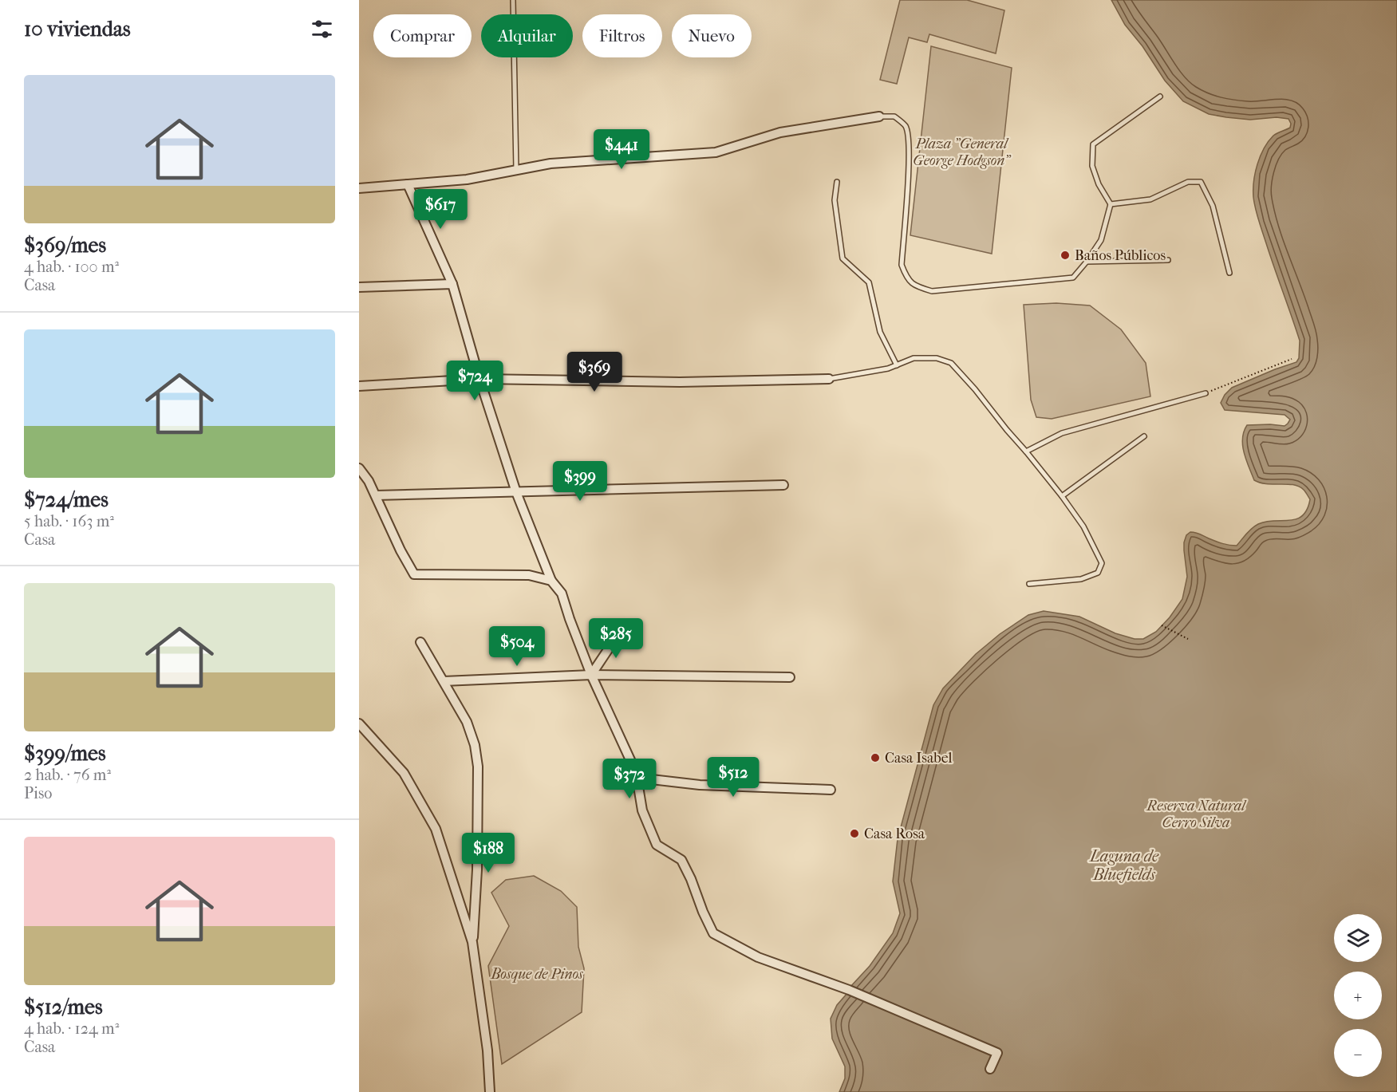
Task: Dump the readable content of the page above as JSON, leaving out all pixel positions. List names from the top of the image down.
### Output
{
  "water": ["Laguna de Bluefields"],
  "parks": ["Plaza \"General George Hodgson\"", "Reserva Natural Cerro Silva", "Bosque de Pinos"],
  "places": ["Baños Públicos", "Casa Isabel", "Casa Rosa"],
  "page": {
    "heading": "10 viviendas",
    "chip": [
      "Comprar",
      "Alquilar",
      "Filtros",
      "Nuevo"
    ],
    "list": [
      {
        "name": "$369/mes",
        "note": "4 hab. · 100 m² · Casa"
      },
      {
        "name": "$724/mes",
        "note": "5 hab. · 163 m² · Casa"
      },
      {
        "name": "$399/mes",
        "note": "2 hab. · 76 m² · Piso"
      },
      {
        "name": "$512/mes",
        "note": "4 hab. · 124 m² · Casa"
      }
    ],
    "price": [
      "$441",
      "$617",
      "$369",
      "$724",
      "$399",
      "$285",
      "$504",
      "$512",
      "$372",
      "$188"
    ],
    "map_buttons": ["+", "−"]
  }
}
